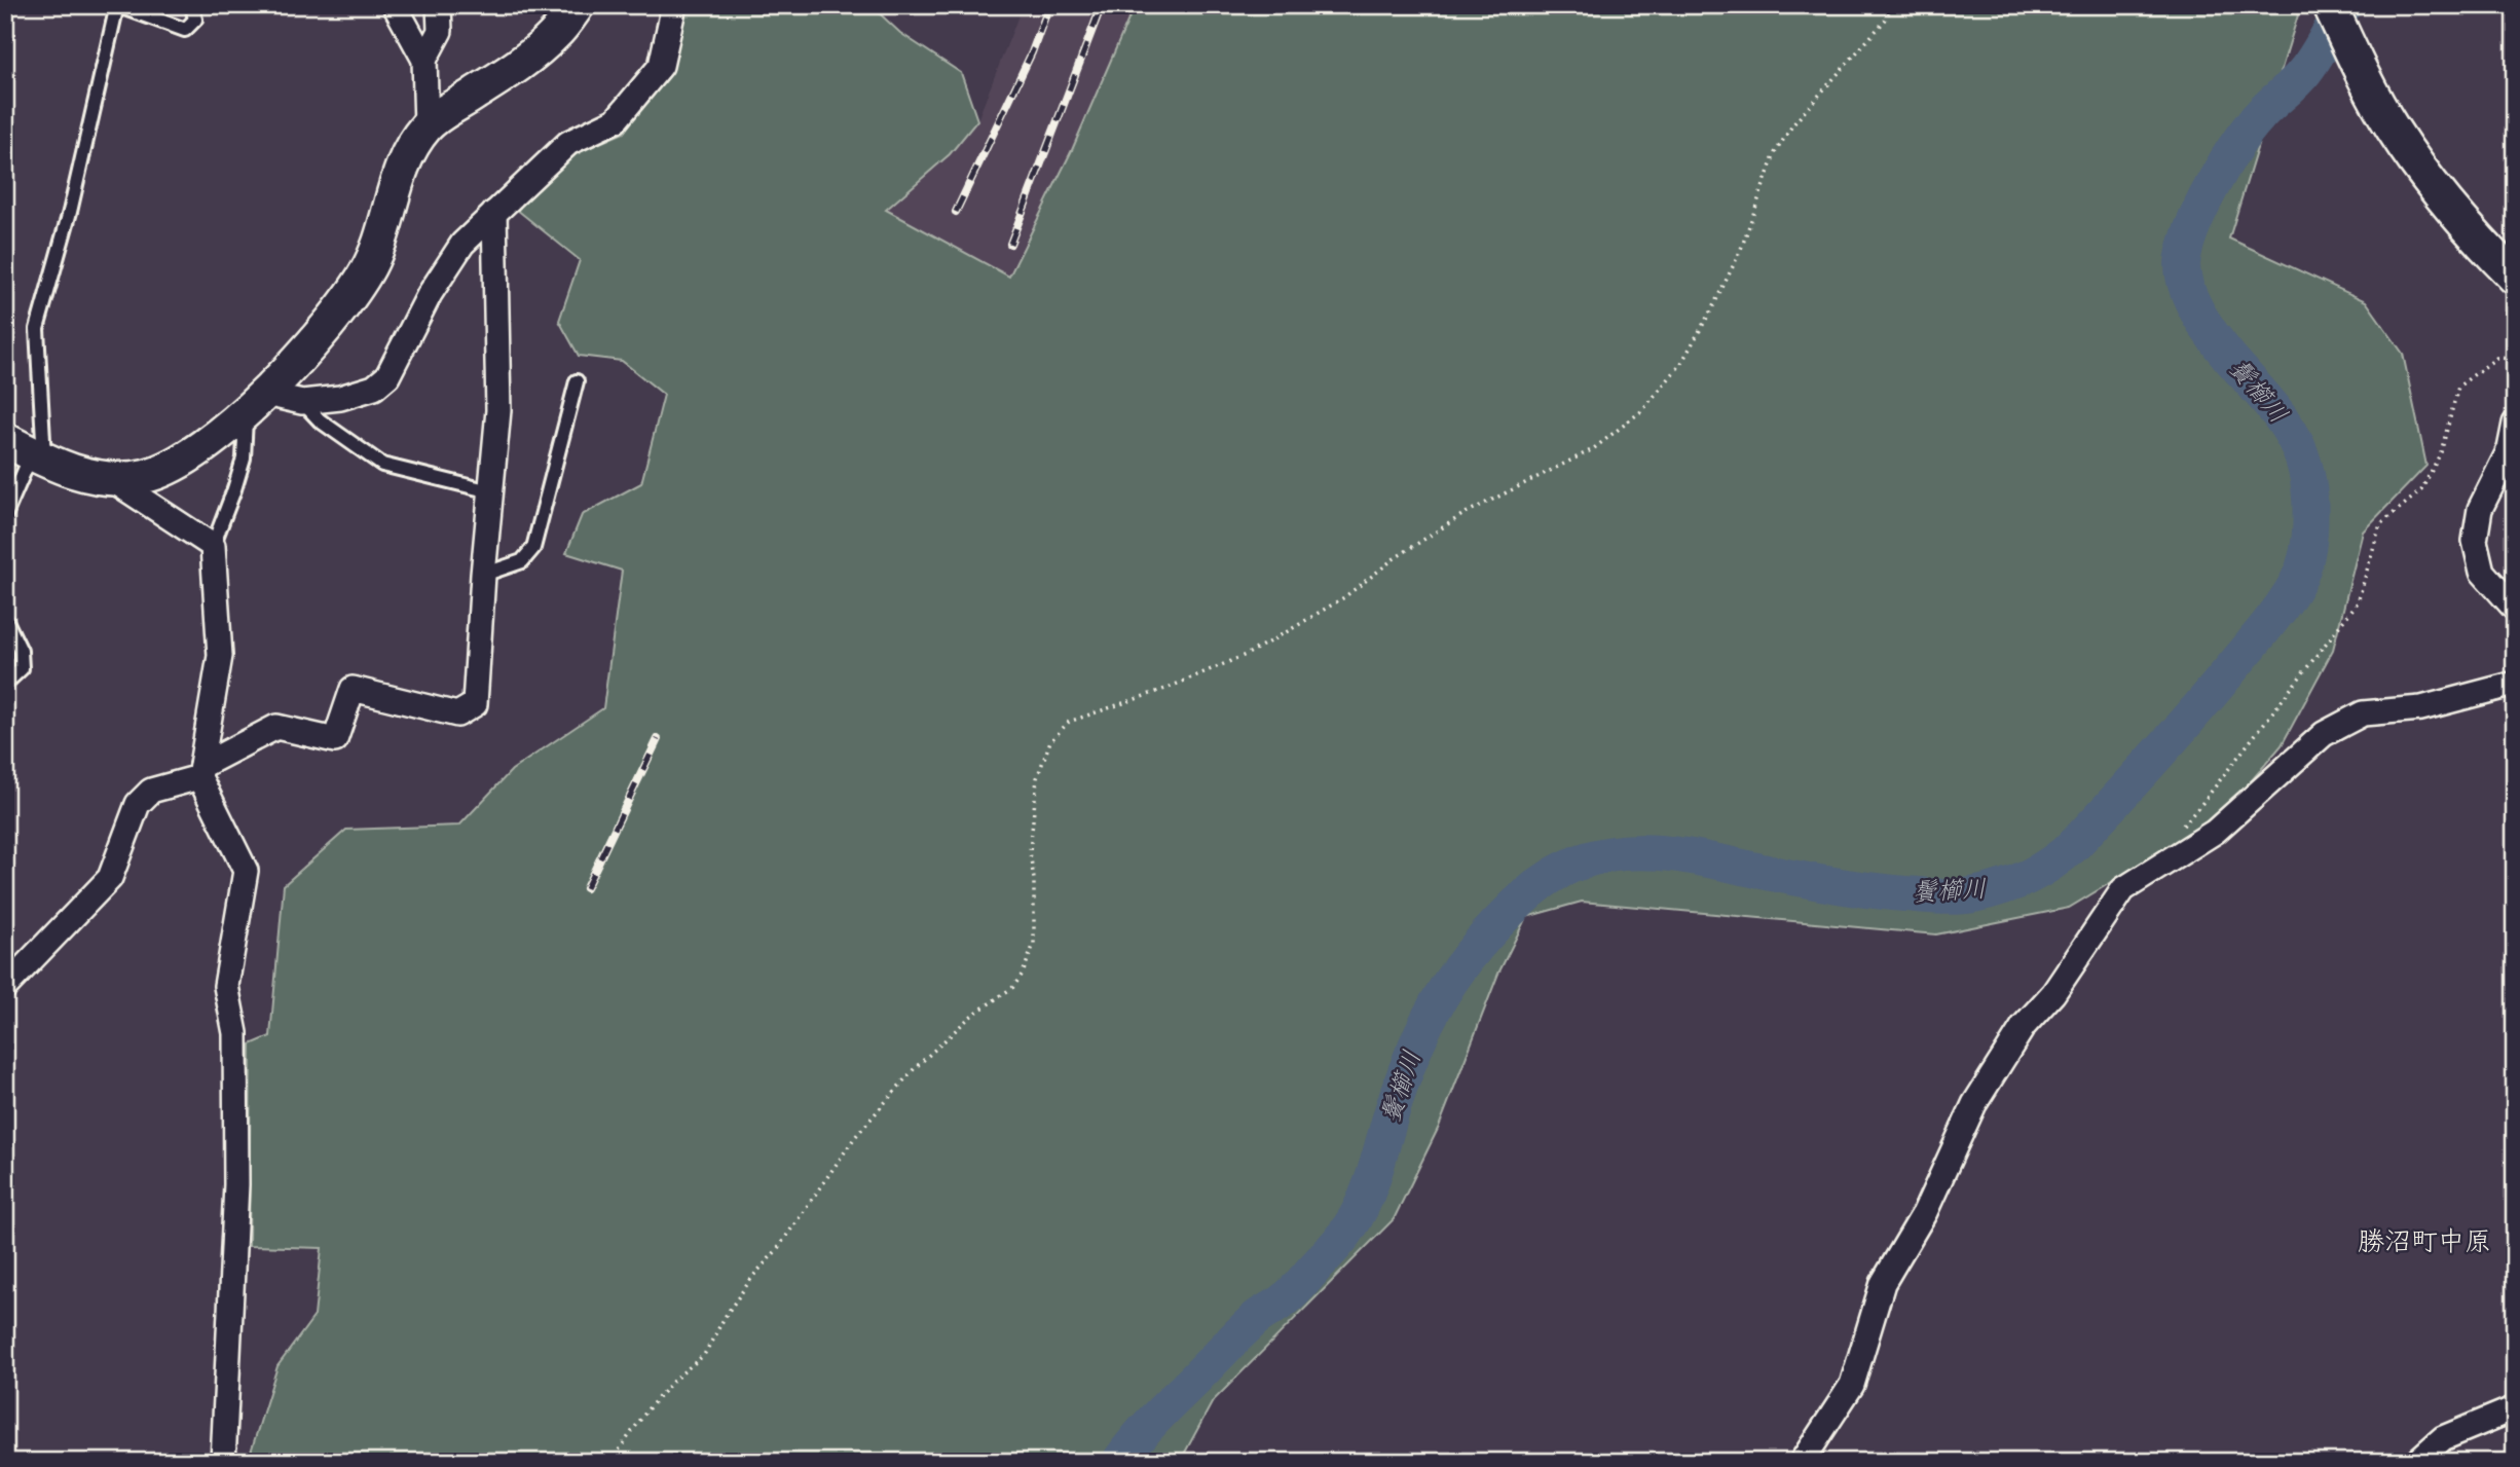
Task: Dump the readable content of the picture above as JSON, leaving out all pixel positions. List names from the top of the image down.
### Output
{
  "districts": ["勝沼町中原"],
  "water": ["鬢櫛川"]
}
